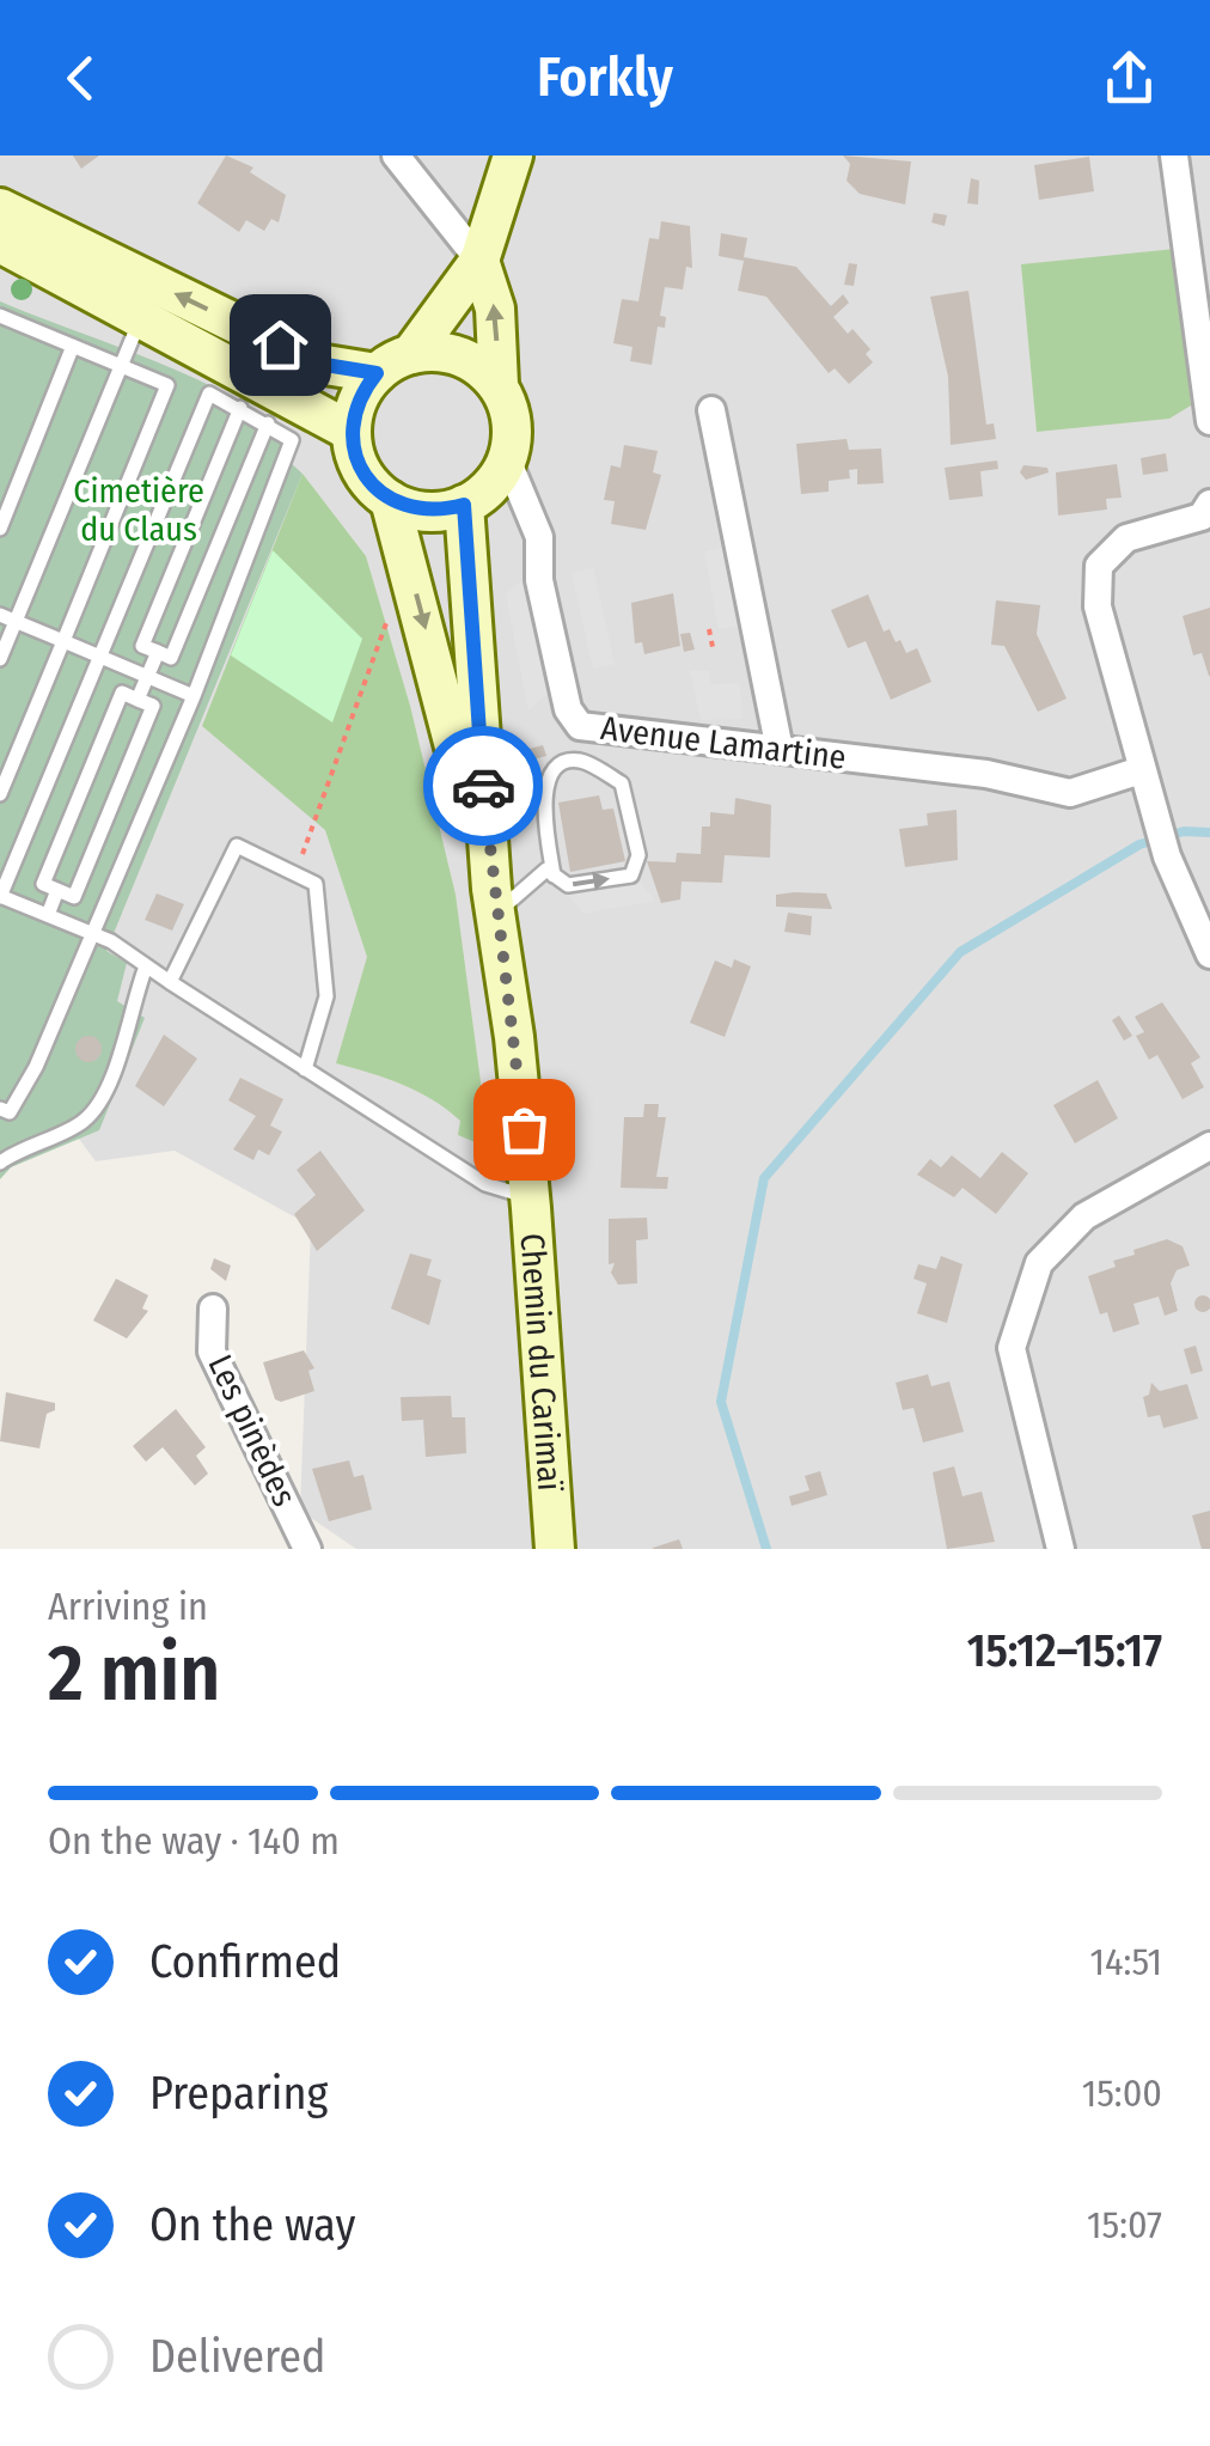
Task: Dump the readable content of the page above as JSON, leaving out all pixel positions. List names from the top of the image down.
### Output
{
  "streets": {
    "main road": ["Chemin du Carimaï"],
    "street": ["Avenue Lamartine", "Les pinèdes"]
  },
  "crossings": [
    ["Avenue Lamartine", "Chemin du Carimaï"]
  ],
  "parks": ["Cimetière du Claus"],
  "page": {
    "header": "Forkly",
    "heading": ["2 min", "Arriving in", "15:12–15:17"],
    "bar": "On the way · 140 m",
    "list": [
      ["Confirmed", "14:51"],
      ["Preparing", "15:00"],
      ["On the way", "15:07"],
      "Delivered"
    ]
  }
}
